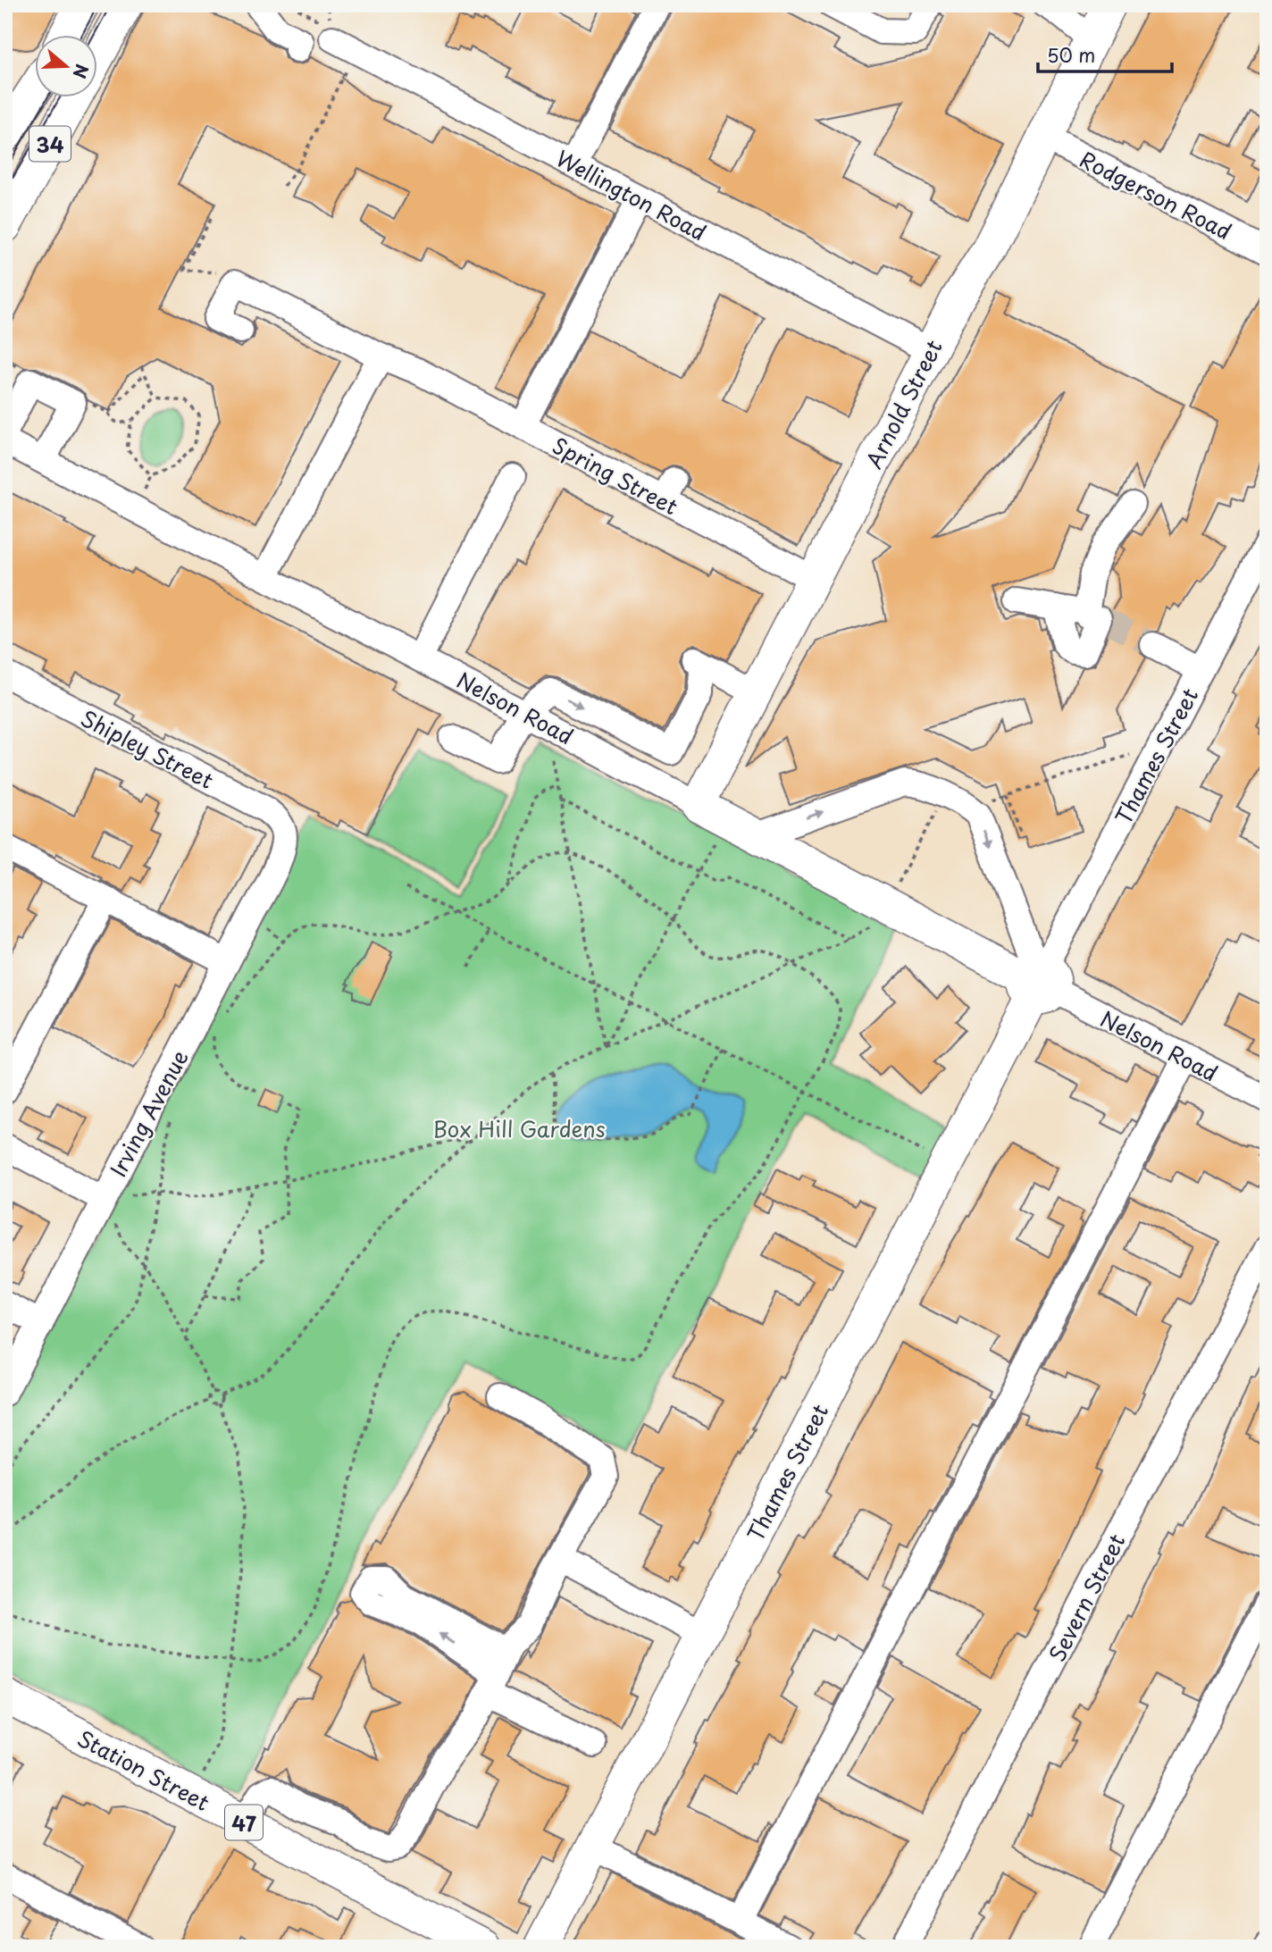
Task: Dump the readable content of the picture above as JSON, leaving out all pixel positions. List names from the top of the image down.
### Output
{
  "streets": {
    "main road": [
      "34",
      "Arnold Street",
      "Nelson Road",
      "Thames Street",
      "Station Street",
      "47"
    ],
    "street": [
      "Wellington Road",
      "Rodgerson Road",
      "Spring Street",
      "Shipley Street",
      "Irving Avenue",
      "Severn Street"
    ]
  },
  "crossings": [
    ["Wellington Road", "Arnold Street"],
    ["Rodgerson Road", "Arnold Street"],
    ["Arnold Street", "Spring Street"],
    ["Arnold Street", "Nelson Road"],
    ["Nelson Road", "Thames Street"],
    ["Shipley Street", "Irving Avenue"]
  ],
  "parks": ["Box Hill Gardens"],
  "scale_bar": "50 m",
  "north": "right"
}
